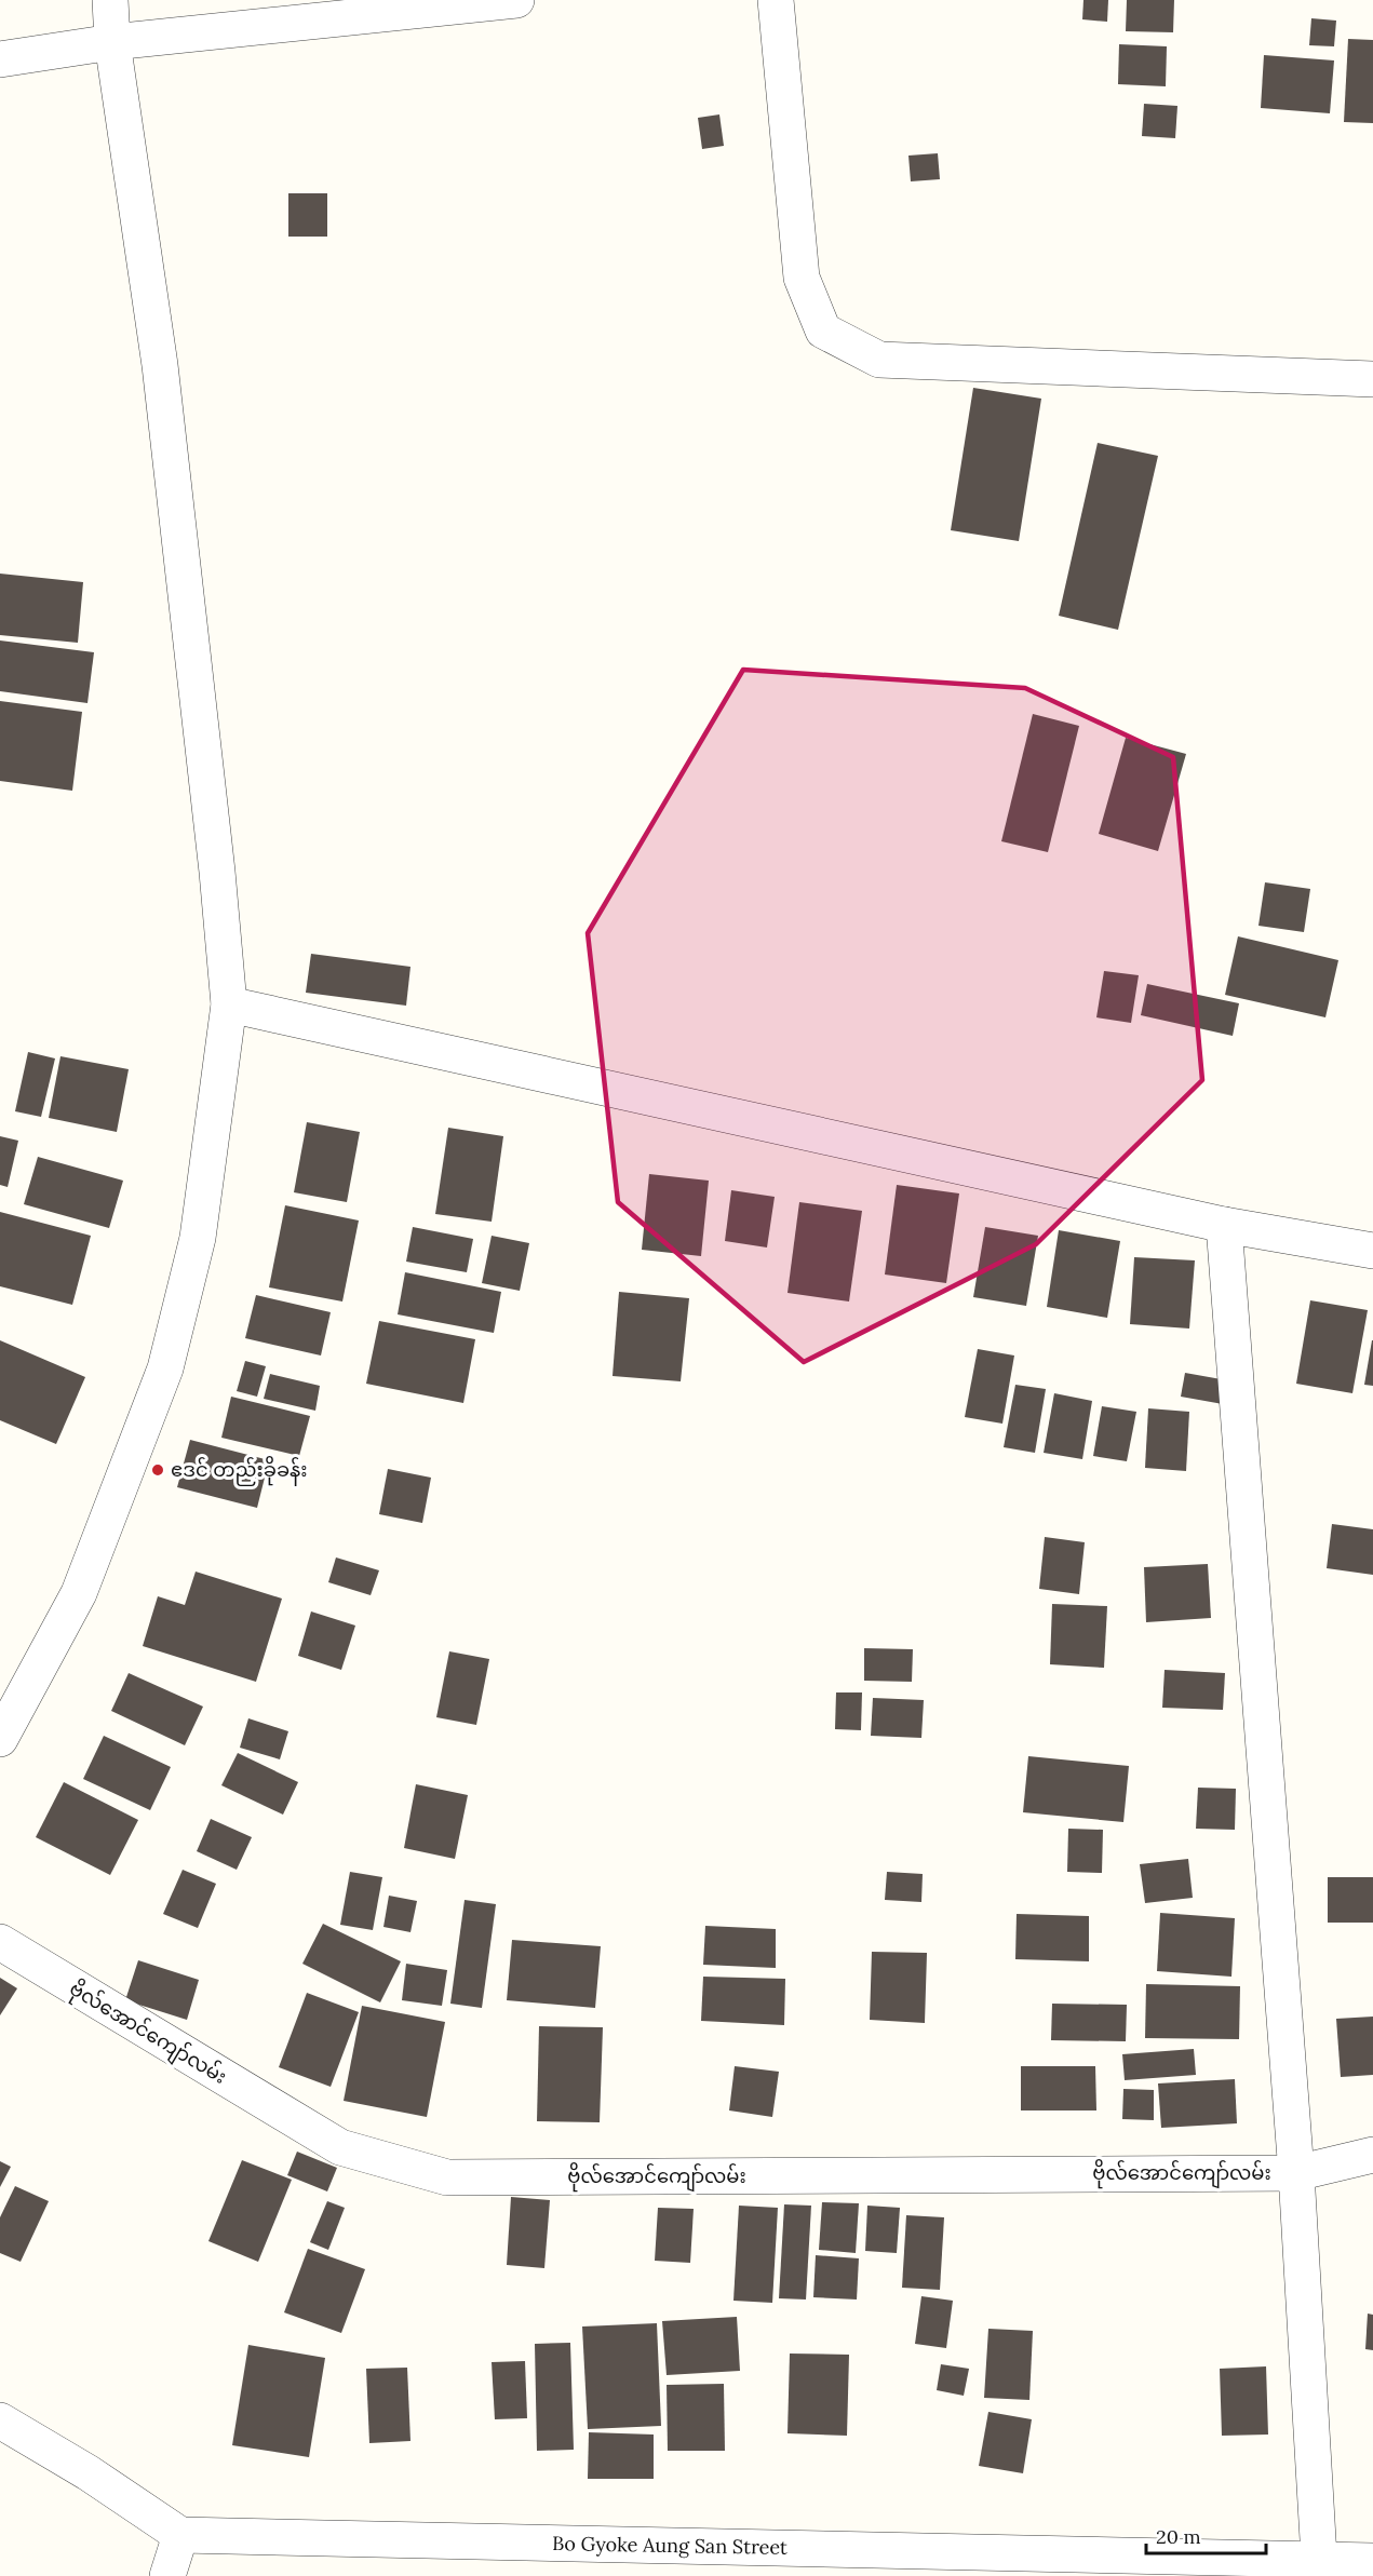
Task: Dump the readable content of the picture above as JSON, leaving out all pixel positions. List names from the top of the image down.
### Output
{
  "streets": {
    "street": ["ဗိုလ်အောင်ကျော်လမ်း", "Bo Gyoke Aung San Street"]
  },
  "places": ["ဧဒင် တည်းခိုခန်း"],
  "scale_bar": "20 m"
}
